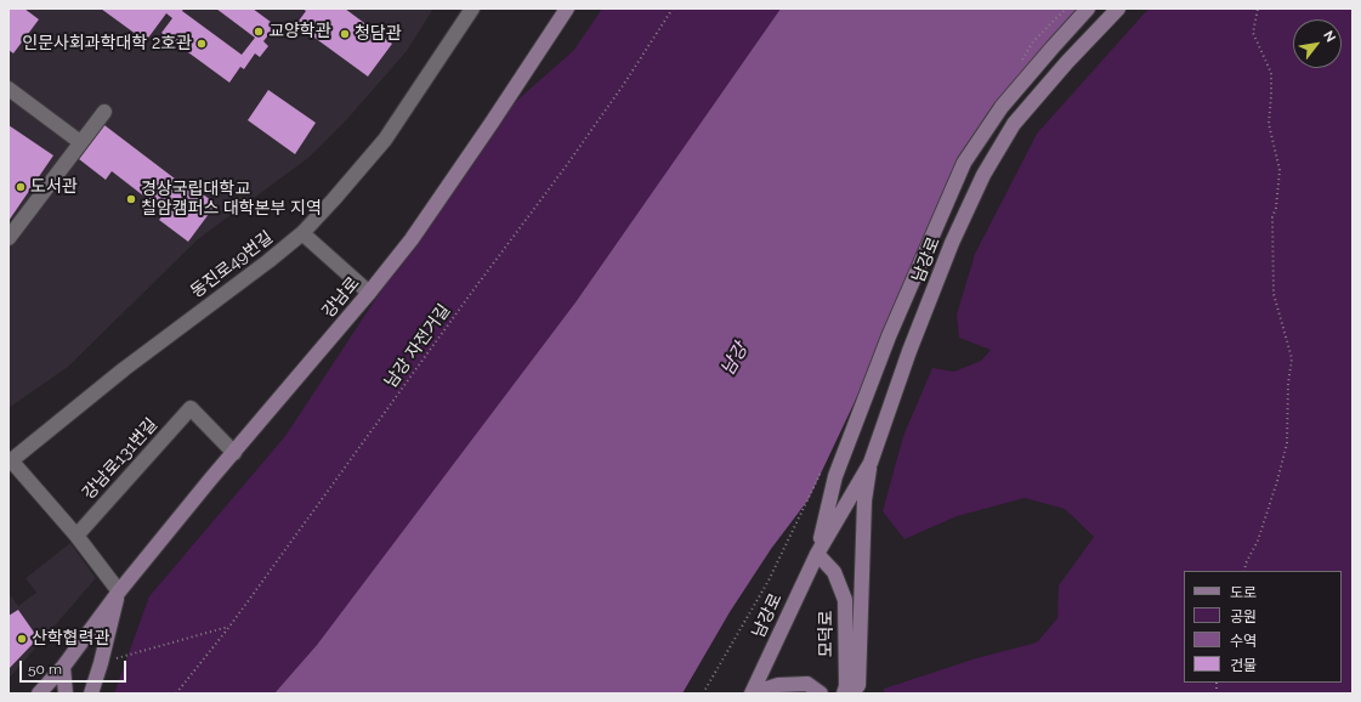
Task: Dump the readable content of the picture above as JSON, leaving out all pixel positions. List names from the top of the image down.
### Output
{
  "streets": {
    "street": [
      "남강로",
      "동진로49번길",
      "강남로",
      "강남로131번길",
      "모덕로"
    ],
    "path": ["남강 자전거길"]
  },
  "crossings": [
    ["남강로", "모덕로"],
    ["강남로", "강남로131번길"]
  ],
  "water": ["남강"],
  "places": [
    "교양학관",
    "청담관",
    "인문사회과학대학 2호관",
    "도서관",
    "경상국립대학교 칠암캠퍼스 대학본부 지역",
    "산학협력관"
  ],
  "legend": [
    "도로",
    "공원",
    "수역",
    "건물"
  ],
  "scale_bar": "50 m",
  "north": "top right"
}
